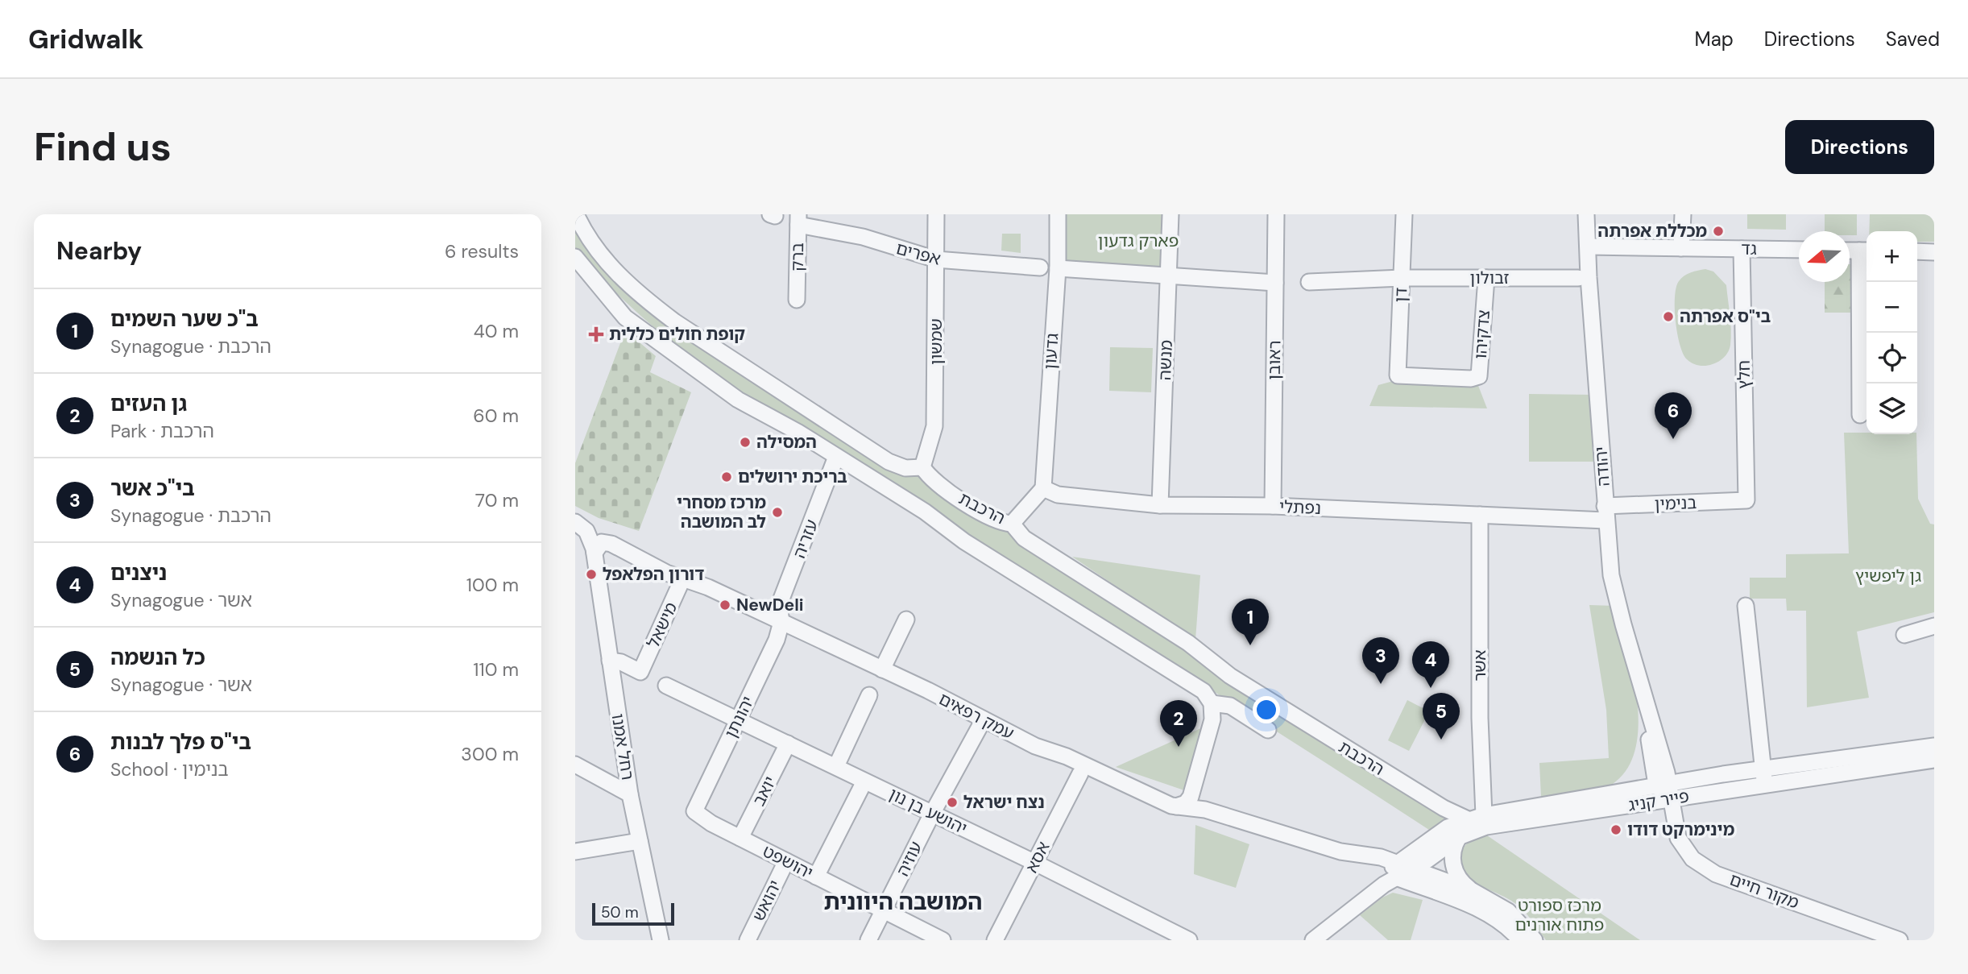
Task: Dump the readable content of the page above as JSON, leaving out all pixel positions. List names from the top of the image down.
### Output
{
  "streets": {
    "street": [
      "גד",
      "אפרים",
      "ברק",
      "זבולון",
      "דן",
      "צדקיהו",
      "שמשון",
      "גדעון",
      "מנשה",
      "ראובן",
      "חלץ",
      "יהודה",
      "בנימין",
      "נפתלי",
      "הרכבת",
      "עזריה",
      "מישאל",
      "אשר",
      "עמק רפאים",
      "יהונתן",
      "רחל אמנו",
      "יואב",
      "פייר קניג",
      "יהושע בן נון",
      "אסא",
      "עוזיה",
      "יהושפט",
      "מקור חיים",
      "יהואש"
    ]
  },
  "crossings": [
    ["גד", "חלץ"],
    ["גד", "יהודה"],
    ["אפרים", "ברק"],
    ["אפרים", "שמשון"],
    ["זבולון", "דן"],
    ["זבולון", "צדקיהו"],
    ["דן", "צדקיהו"],
    ["שמשון", "הרכבת"],
    ["גדעון", "נפתלי"],
    ["מנשה", "נפתלי"],
    ["ראובן", "נפתלי"],
    ["חלץ", "בנימין"],
    ["יהודה", "בנימין"],
    ["יהודה", "נפתלי"],
    ["יהודה", "פייר קניג"],
    ["יהודה", "מקור חיים"],
    ["בנימין", "נפתלי"],
    ["נפתלי", "אשר"],
    ["הרכבת", "עזריה"],
    ["הרכבת", "פייר קניג"],
    ["עזריה", "עמק רפאים"],
    ["עזריה", "יהונתן"],
    ["מישאל", "עמק רפאים"],
    ["מישאל", "רחל אמנו"],
    ["אשר", "פייר קניג"],
    ["עמק רפאים", "יהונתן"],
    ["עמק רפאים", "רחל אמנו"],
    ["עמק רפאים", "פייר קניג"],
    ["עמק רפאים", "עוזיה"],
    ["יהונתן", "יהושע בן נון"],
    ["יהונתן", "יהושפט"],
    ["יואב", "יהושע בן נון"],
    ["יואב", "יהושפט"],
    ["פייר קניג", "מקור חיים"],
    ["יהושע בן נון", "אסא"],
    ["יהושע בן נון", "עוזיה"],
    ["עוזיה", "יהושפט"],
    ["יהושפט", "יהואש"]
  ],
  "districts": ["המושבה היוונית"],
  "parks": ["פארק גדעון", "גן ליפשיץ", "מרכז ספורט פתוח אורנים"],
  "places": {
    "other": [
      "מכללת אפרתה",
      "בי\"ס אפרתה",
      "המסילה",
      "בריכת ירושלים",
      "מרכז מסחרי לב המושבה",
      "דורון הפלאפל",
      "NewDeli",
      "נצח ישראל",
      "מינימרקט דודו"
    ],
    "health": ["קופת חולים כללית"]
  },
  "scale_bar": "50 m",
  "north": "left",
  "page": {
    "header": "Gridwalk",
    "nav": ["Map", "Directions", "Saved"],
    "buttons": "Directions",
    "title": "Find us",
    "heading": ["Nearby", "6 results"],
    "map_buttons": ["+", "−"],
    "list": [
      {
        "mark": "1",
        "name": "ב\"כ שער השמים",
        "note": "Synagogue · הרכבת",
        "value": "40 m"
      },
      {
        "mark": "2",
        "name": "גן העזים",
        "note": "Park · הרכבת",
        "value": "60 m"
      },
      {
        "mark": "3",
        "name": "בי\"כ אשר",
        "note": "Synagogue · הרכבת",
        "value": "70 m"
      },
      {
        "mark": "4",
        "name": "ניצנים",
        "note": "Synagogue · אשר",
        "value": "100 m"
      },
      {
        "mark": "5",
        "name": "כל הנשמה",
        "note": "Synagogue · אשר",
        "value": "110 m"
      },
      {
        "mark": "6",
        "name": "בי\"ס פלך לבנות",
        "note": "School · בנימין",
        "value": "300 m"
      }
    ],
    "pins": [
      "6",
      "1",
      "3",
      "4",
      "5",
      "2"
    ],
    "scale": "50 m"
  }
}
